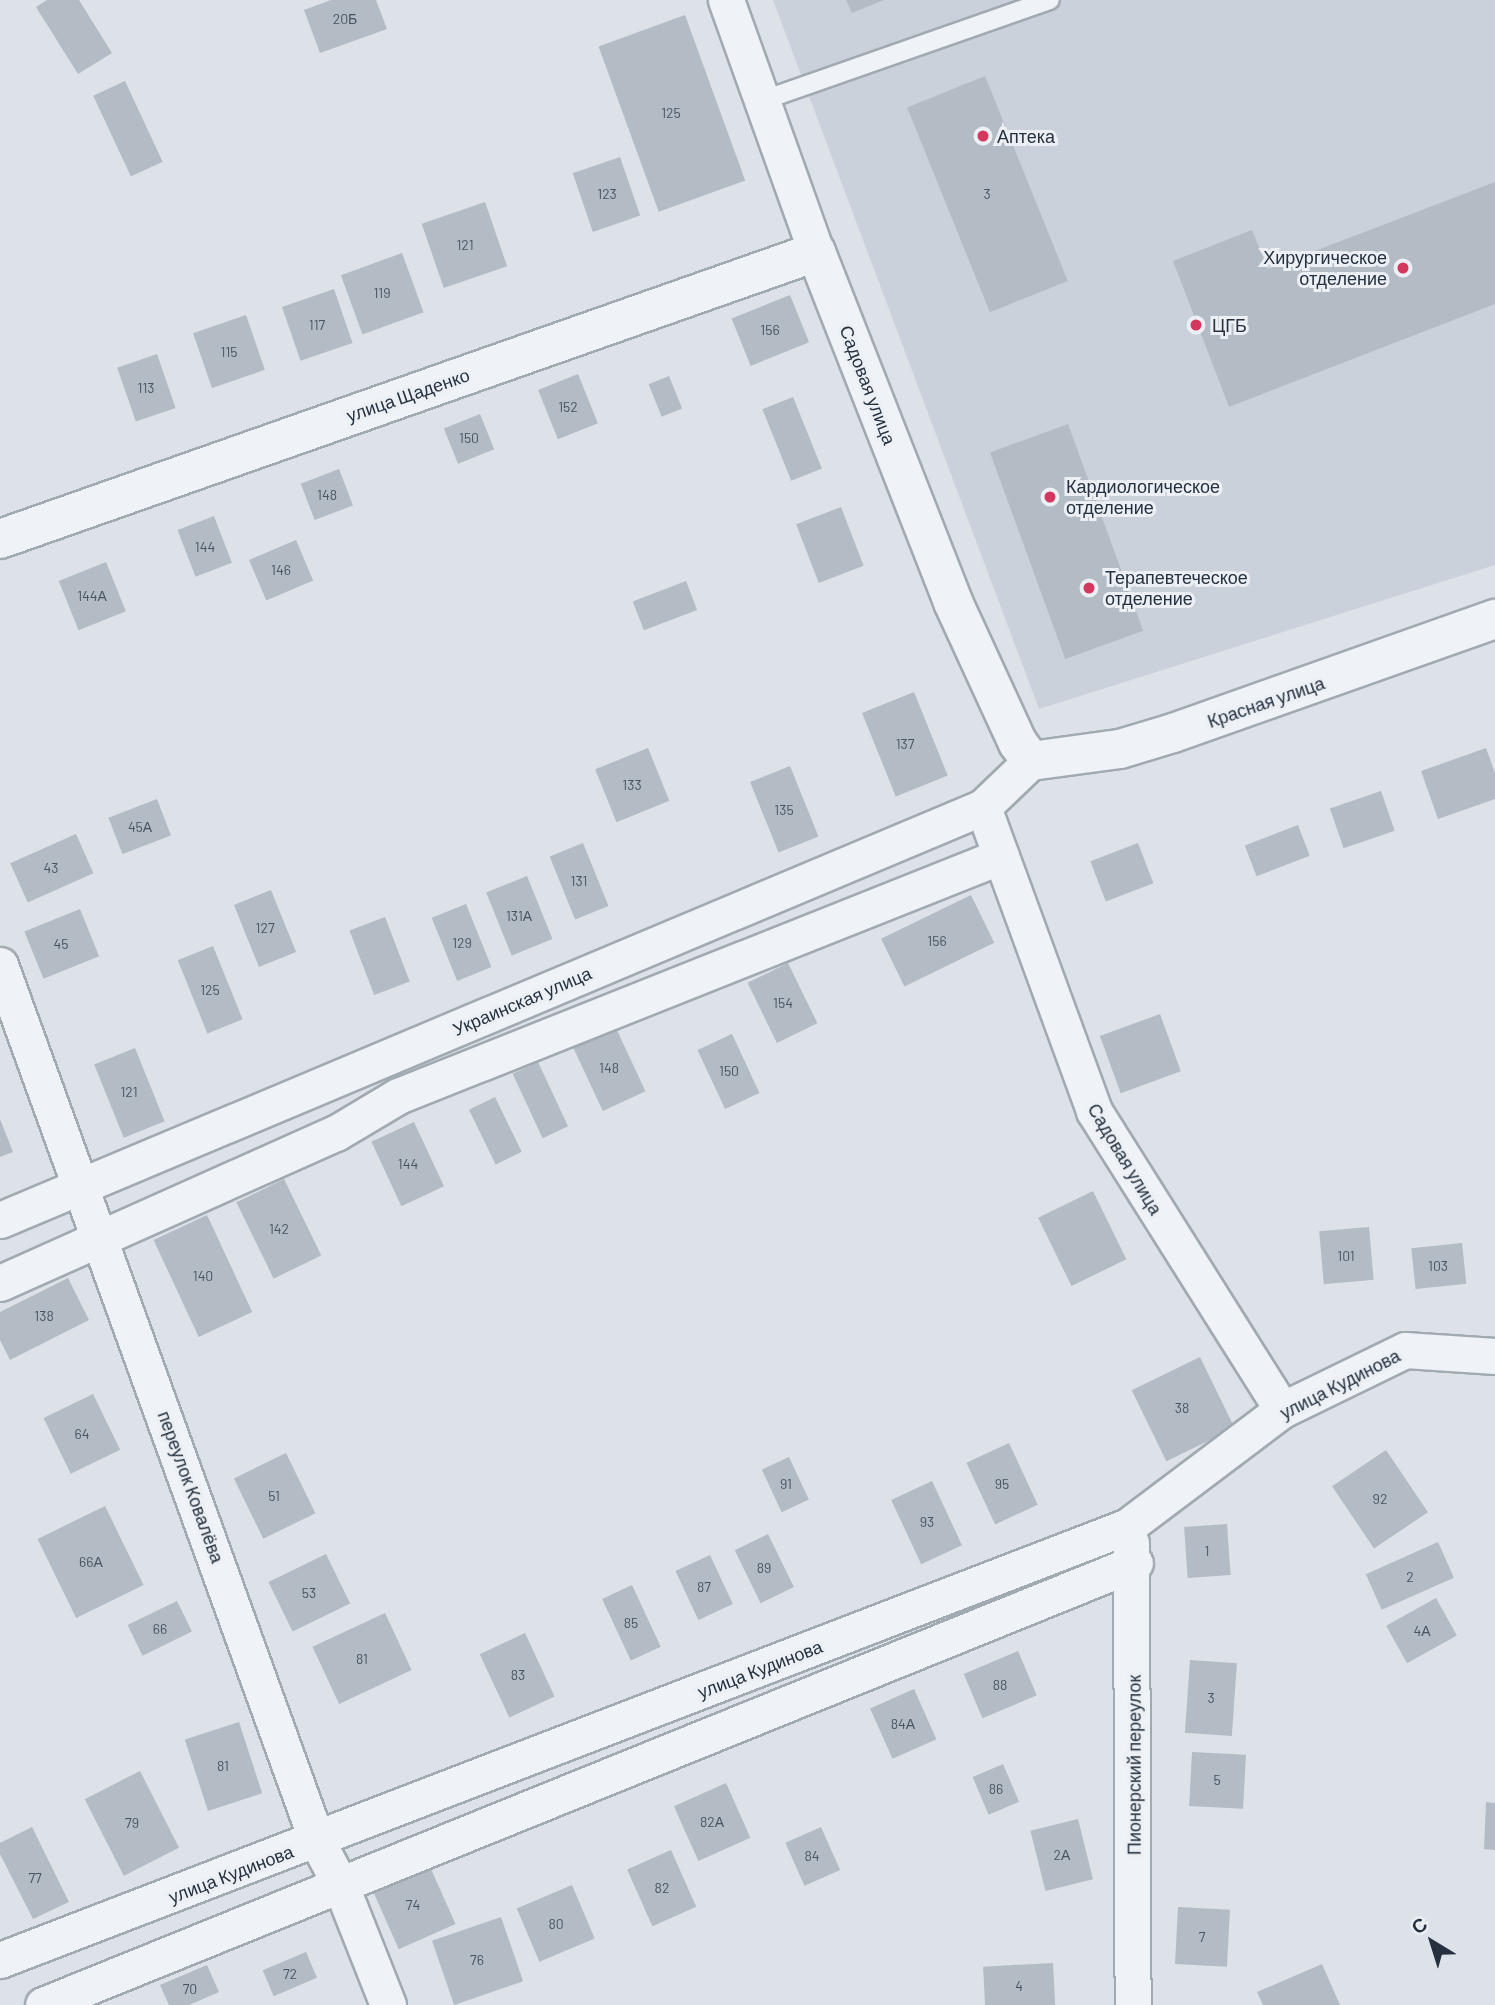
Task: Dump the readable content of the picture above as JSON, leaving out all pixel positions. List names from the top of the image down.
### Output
{
  "streets": {
    "street": [
      "Садовая улица",
      "улица Щаденко",
      "Красная улица",
      "Украинская улица",
      "улица Кудинова",
      "переулок Ковалёва",
      "Пионерский переулок"
    ]
  },
  "crossings": [
    ["Садовая улица", "улица Щаденко"],
    ["Садовая улица", "Красная улица"],
    ["Садовая улица", "Украинская улица"],
    ["Садовая улица", "улица Кудинова"],
    ["Красная улица", "Украинская улица"],
    ["Украинская улица", "переулок Ковалёва"],
    ["улица Кудинова", "переулок Ковалёва"],
    ["улица Кудинова", "Пионерский переулок"]
  ],
  "places": [
    "Аптека",
    "Хирургическое отделение",
    "ЦГБ",
    "Кардиологическое отделение",
    "Терапевтеческое отделение"
  ],
  "house_numbers": [
    "20Б",
    "125",
    "123",
    "3",
    "121",
    "119",
    "117",
    "156",
    "115",
    "113",
    "152",
    "150",
    "148",
    "144",
    "146",
    "144А",
    "137",
    "133",
    "135",
    "45А",
    "43",
    "131",
    "131А",
    "127",
    "156",
    "129",
    "45",
    "125",
    "154",
    "148",
    "150",
    "121",
    "144",
    "142",
    "101",
    "103",
    "140",
    "138",
    "38",
    "64",
    "91",
    "95",
    "51",
    "92",
    "93",
    "1",
    "66А",
    "89",
    "2",
    "87",
    "53",
    "85",
    "66",
    "4А",
    "81",
    "83",
    "88",
    "3",
    "84А",
    "81",
    "5",
    "86",
    "82А",
    "79",
    "2А",
    "84",
    "77",
    "82",
    "74",
    "80",
    "7",
    "76",
    "72",
    "4",
    "70"
  ],
  "north": "top left"
}
